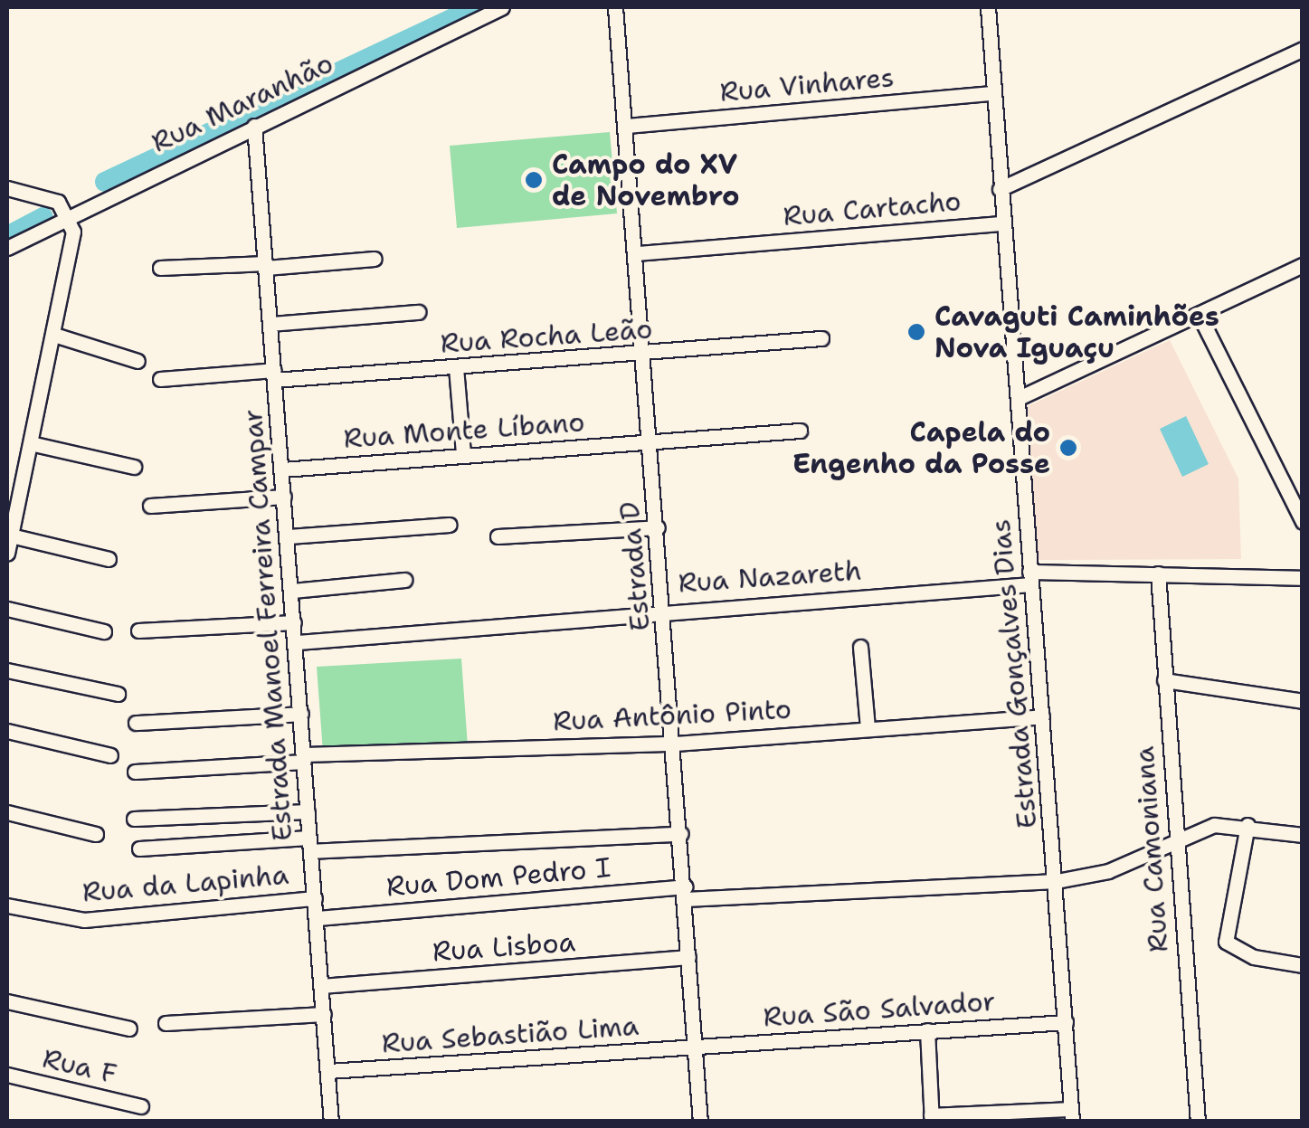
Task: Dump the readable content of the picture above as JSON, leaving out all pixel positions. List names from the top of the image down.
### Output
{
  "streets": {
    "street": [
      "Rua Vinhares",
      "Rua Maranhão",
      "Rua Cartacho",
      "Rua Rocha Leão",
      "Rua Monte Líbano",
      "Estrada D",
      "Rua Nazareth",
      "Estrada Manoel Ferreira Campar",
      "Estrada Gonçalves Dias",
      "Rua Antônio Pinto",
      "Rua Camoniana",
      "Rua Dom Pedro I",
      "Rua da Lapinha",
      "Rua Lisboa",
      "Rua São Salvador",
      "Rua Sebastião Lima",
      "Rua F"
    ]
  },
  "crossings": [
    ["Rua Vinhares", "Estrada D"],
    ["Rua Vinhares", "Estrada Gonçalves Dias"],
    ["Rua Maranhão", "Estrada Manoel Ferreira Campar"],
    ["Rua Cartacho", "Estrada D"],
    ["Rua Cartacho", "Estrada Gonçalves Dias"],
    ["Rua Rocha Leão", "Estrada D"],
    ["Rua Rocha Leão", "Estrada Manoel Ferreira Campar"],
    ["Rua Monte Líbano", "Estrada D"],
    ["Rua Monte Líbano", "Estrada Manoel Ferreira Campar"],
    ["Estrada D", "Rua Nazareth"],
    ["Estrada D", "Rua Antônio Pinto"],
    ["Estrada D", "Rua Dom Pedro I"],
    ["Estrada D", "Rua Lisboa"],
    ["Estrada D", "Rua São Salvador"],
    ["Estrada D", "Rua Sebastião Lima"],
    ["Rua Nazareth", "Estrada Manoel Ferreira Campar"],
    ["Rua Nazareth", "Estrada Gonçalves Dias"],
    ["Rua Nazareth", "Rua Camoniana"],
    ["Estrada Manoel Ferreira Campar", "Rua Antônio Pinto"],
    ["Estrada Manoel Ferreira Campar", "Rua Dom Pedro I"],
    ["Estrada Manoel Ferreira Campar", "Rua da Lapinha"],
    ["Estrada Manoel Ferreira Campar", "Rua Lisboa"],
    ["Estrada Manoel Ferreira Campar", "Rua Sebastião Lima"],
    ["Estrada Gonçalves Dias", "Rua Antônio Pinto"],
    ["Estrada Gonçalves Dias", "Rua Dom Pedro I"],
    ["Estrada Gonçalves Dias", "Rua São Salvador"],
    ["Rua Camoniana", "Rua Dom Pedro I"],
    ["Rua São Salvador", "Rua Sebastião Lima"]
  ],
  "places": ["Campo do XV de Novembro", "Cavaguti Caminhões Nova Iguaçu", "Capela do Engenho da Posse"]
}
